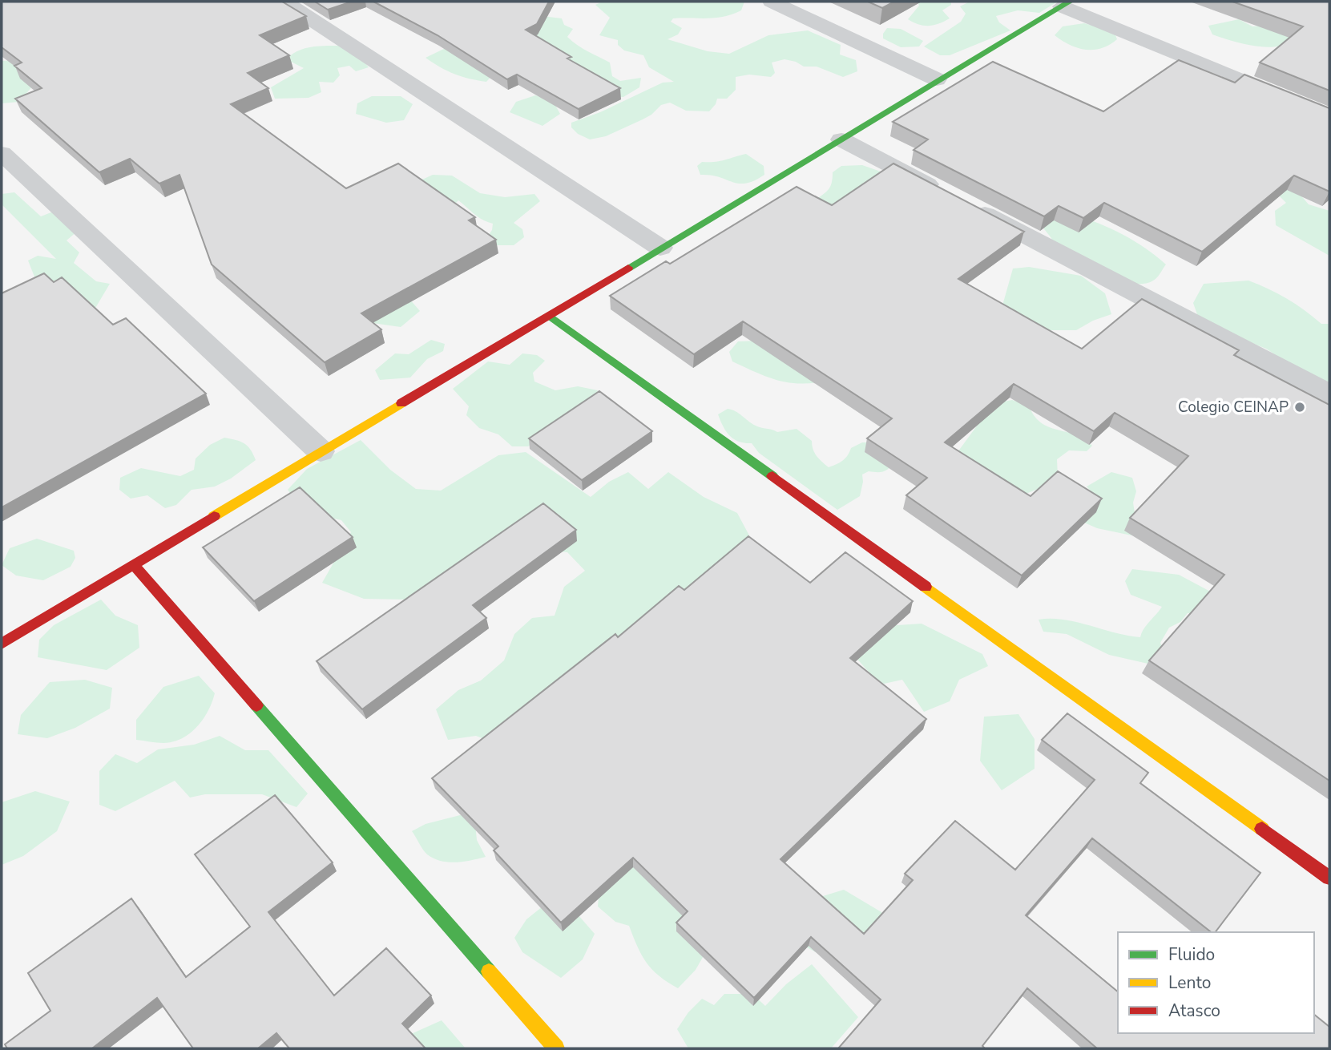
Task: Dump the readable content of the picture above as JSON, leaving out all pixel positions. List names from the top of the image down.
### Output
{
  "places": ["Colegio CEINAP"],
  "legend": ["Fluido", "Lento", "Atasco"]
}
